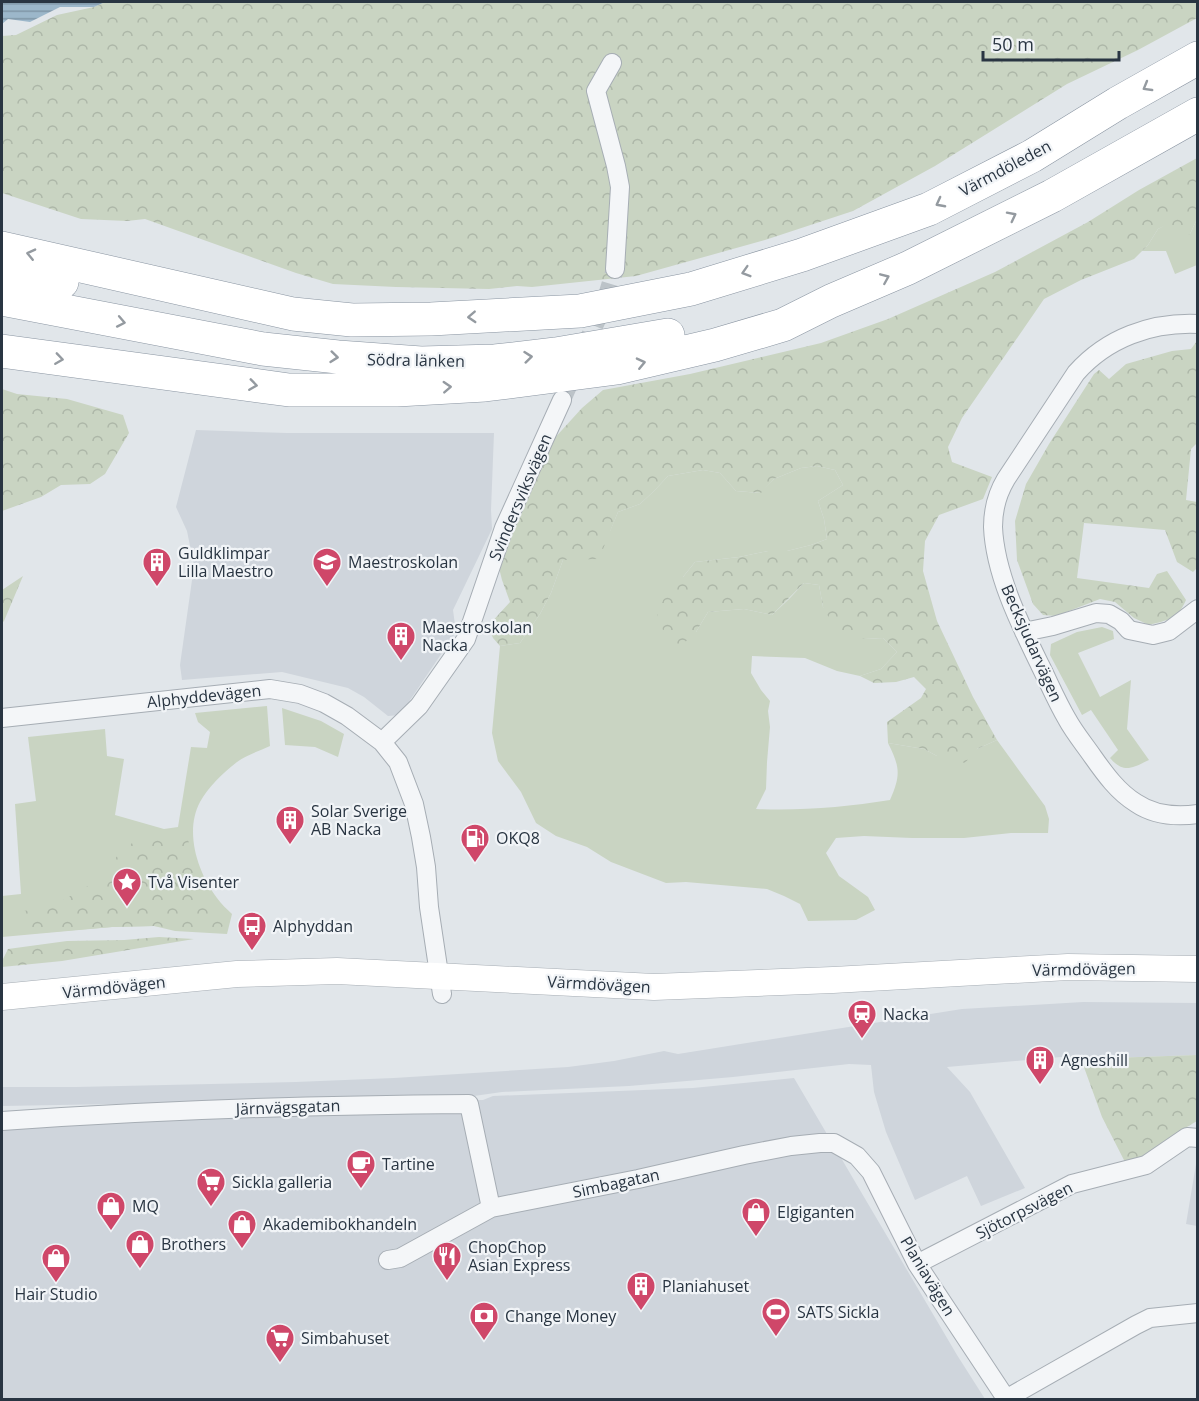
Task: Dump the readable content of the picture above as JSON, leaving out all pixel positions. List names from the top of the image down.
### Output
{
  "streets": {
    "highway": ["Värmdöleden", "Södra länken"],
    "main road": ["Värmdövägen"],
    "street": [
      "Svindersviksvägen",
      "Becksjudarvägen",
      "Alphyddevägen",
      "Järnvägsgatan",
      "Simbagatan",
      "Sjötorpsvägen",
      "Planiavägen"
    ]
  },
  "crossings": [
    ["Svindersviksvägen", "Alphyddevägen"],
    ["Alphyddevägen", "Värmdövägen"],
    ["Järnvägsgatan", "Simbagatan"],
    ["Simbagatan", "Planiavägen"],
    ["Sjötorpsvägen", "Planiavägen"]
  ],
  "places": {
    "building": [
      "Guldklimpar Lilla Maestro",
      "Maestroskolan Nacka",
      "Solar Sverige AB Nacka",
      "Agneshill",
      "Planiahuset"
    ],
    "school or university": ["Maestroskolan"],
    "fuel station": ["OKQ8"],
    "place": ["Två Visenter"],
    "bus stop": ["Alphyddan"],
    "station": ["Nacka"],
    "cafe": ["Tartine"],
    "supermarket": ["Sickla galleria", "Simbahuset"],
    "shop": [
      "MQ",
      "Elgiganten",
      "Akademibokhandeln",
      "Brothers",
      "Hair Studio"
    ],
    "restaurant": ["ChopChop Asian Express"],
    "sports": ["SATS Sickla"],
    "bank": ["Change Money"]
  },
  "scale_bar": "50 m"
}
